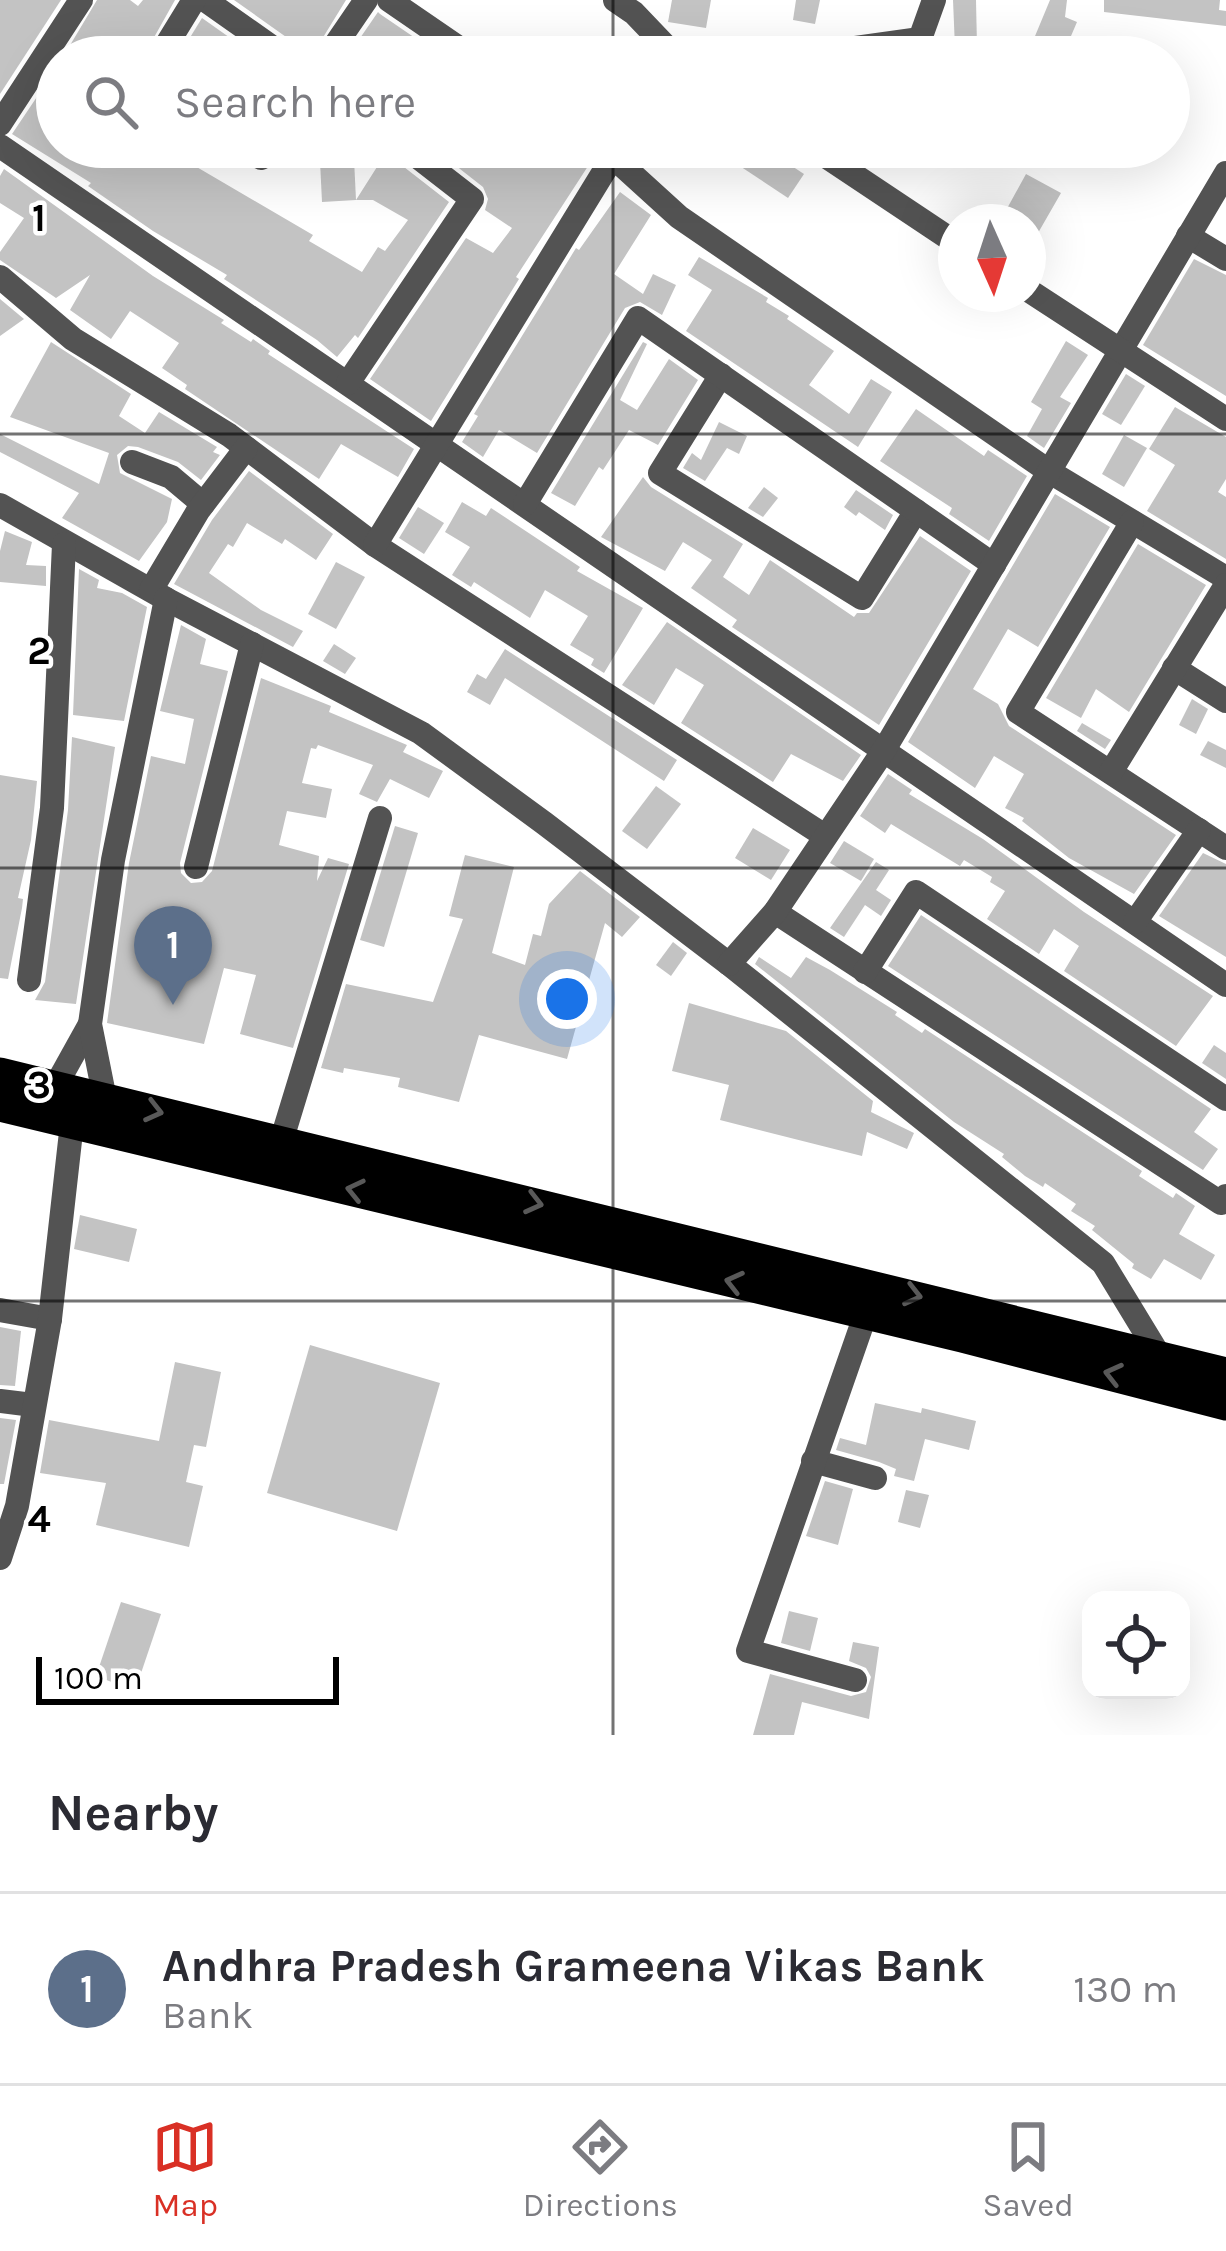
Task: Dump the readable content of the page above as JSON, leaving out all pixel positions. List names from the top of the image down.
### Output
{
  "scale_bar": "100 m",
  "north": "bottom",
  "page": {
    "search": "Search here",
    "pins": "1",
    "scale": "100 m",
    "heading": "Nearby",
    "list": [
      {
        "mark": "1",
        "name": "Andhra Pradesh Grameena Vikas Bank",
        "note": "Bank",
        "value": "130 m"
      }
    ],
    "nav": ["Map", "Directions", "Saved"]
  },
  "grid": {
    "rows": [
      "1",
      "2",
      "3",
      "4"
    ]
  }
}
